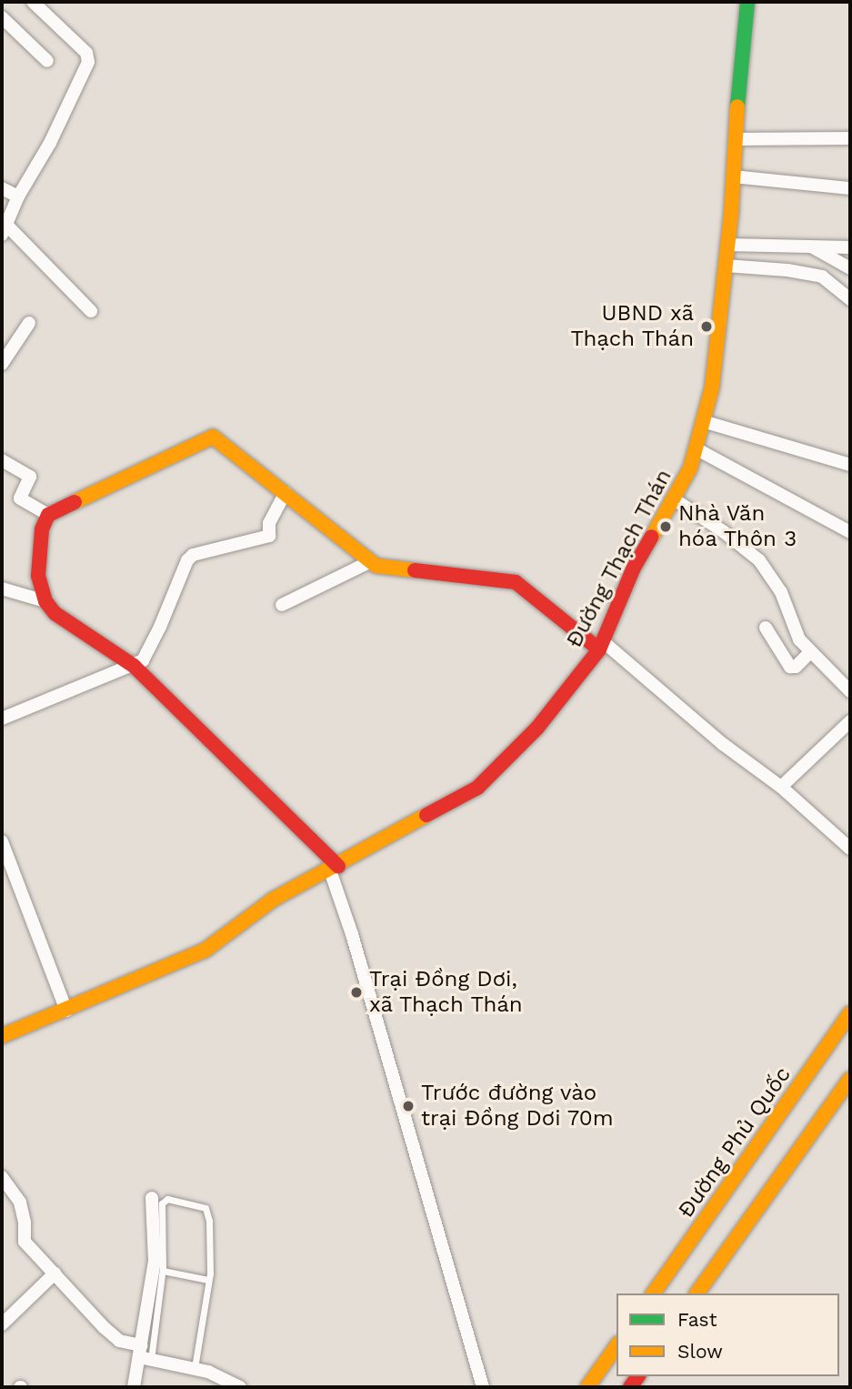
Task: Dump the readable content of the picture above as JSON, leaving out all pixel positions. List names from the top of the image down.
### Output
{
  "streets": {
    "street": ["Đường Thạch Thán", "Đường Phủ Quốc"]
  },
  "places": [
    "UBND xã Thạch Thán",
    "Nhà Văn hóa Thôn 3",
    "Trại Đồng Dơi, xã Thạch Thán",
    "Trước đường vào trại Đồng Dơi 70m"
  ],
  "legend": ["Fast", "Slow"]
}
